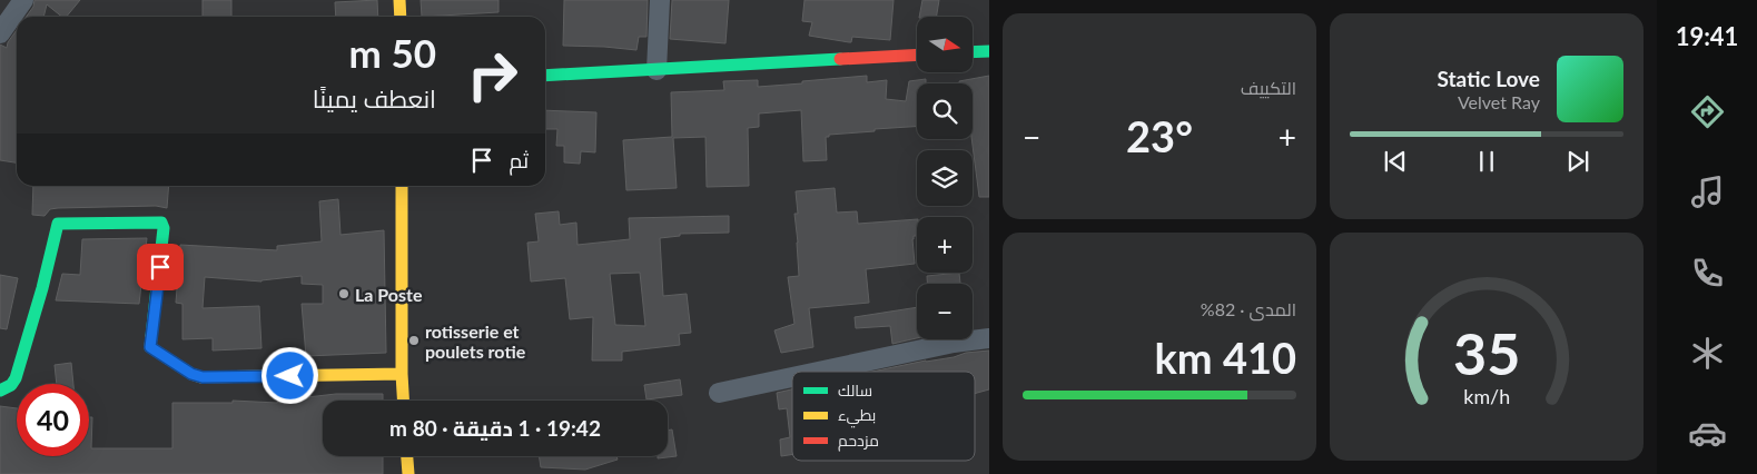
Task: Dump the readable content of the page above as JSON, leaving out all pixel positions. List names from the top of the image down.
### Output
{
  "places": ["La Poste", "rotisserie et poulets rotie"],
  "legend": ["سالك", "بطيء", "مزدحم"],
  "north": "right",
  "page": {
    "tabs": "19:41",
    "tile": [
      "التكييف",
      ["المدى · 82%", "410 km"]
    ],
    "map_buttons": ["+", "−"],
    "turn": ["50 m", "انعطف يمينًا"],
    "song": ["Static Love", "Velvet Ray"],
    "heat": ["−", "23°", "+"],
    "then": "ثم",
    "limit": "40",
    "trip": "19:42 · 1 دقيقة · 80 m",
    "gauge": ["35", "km/h"]
  }
}
